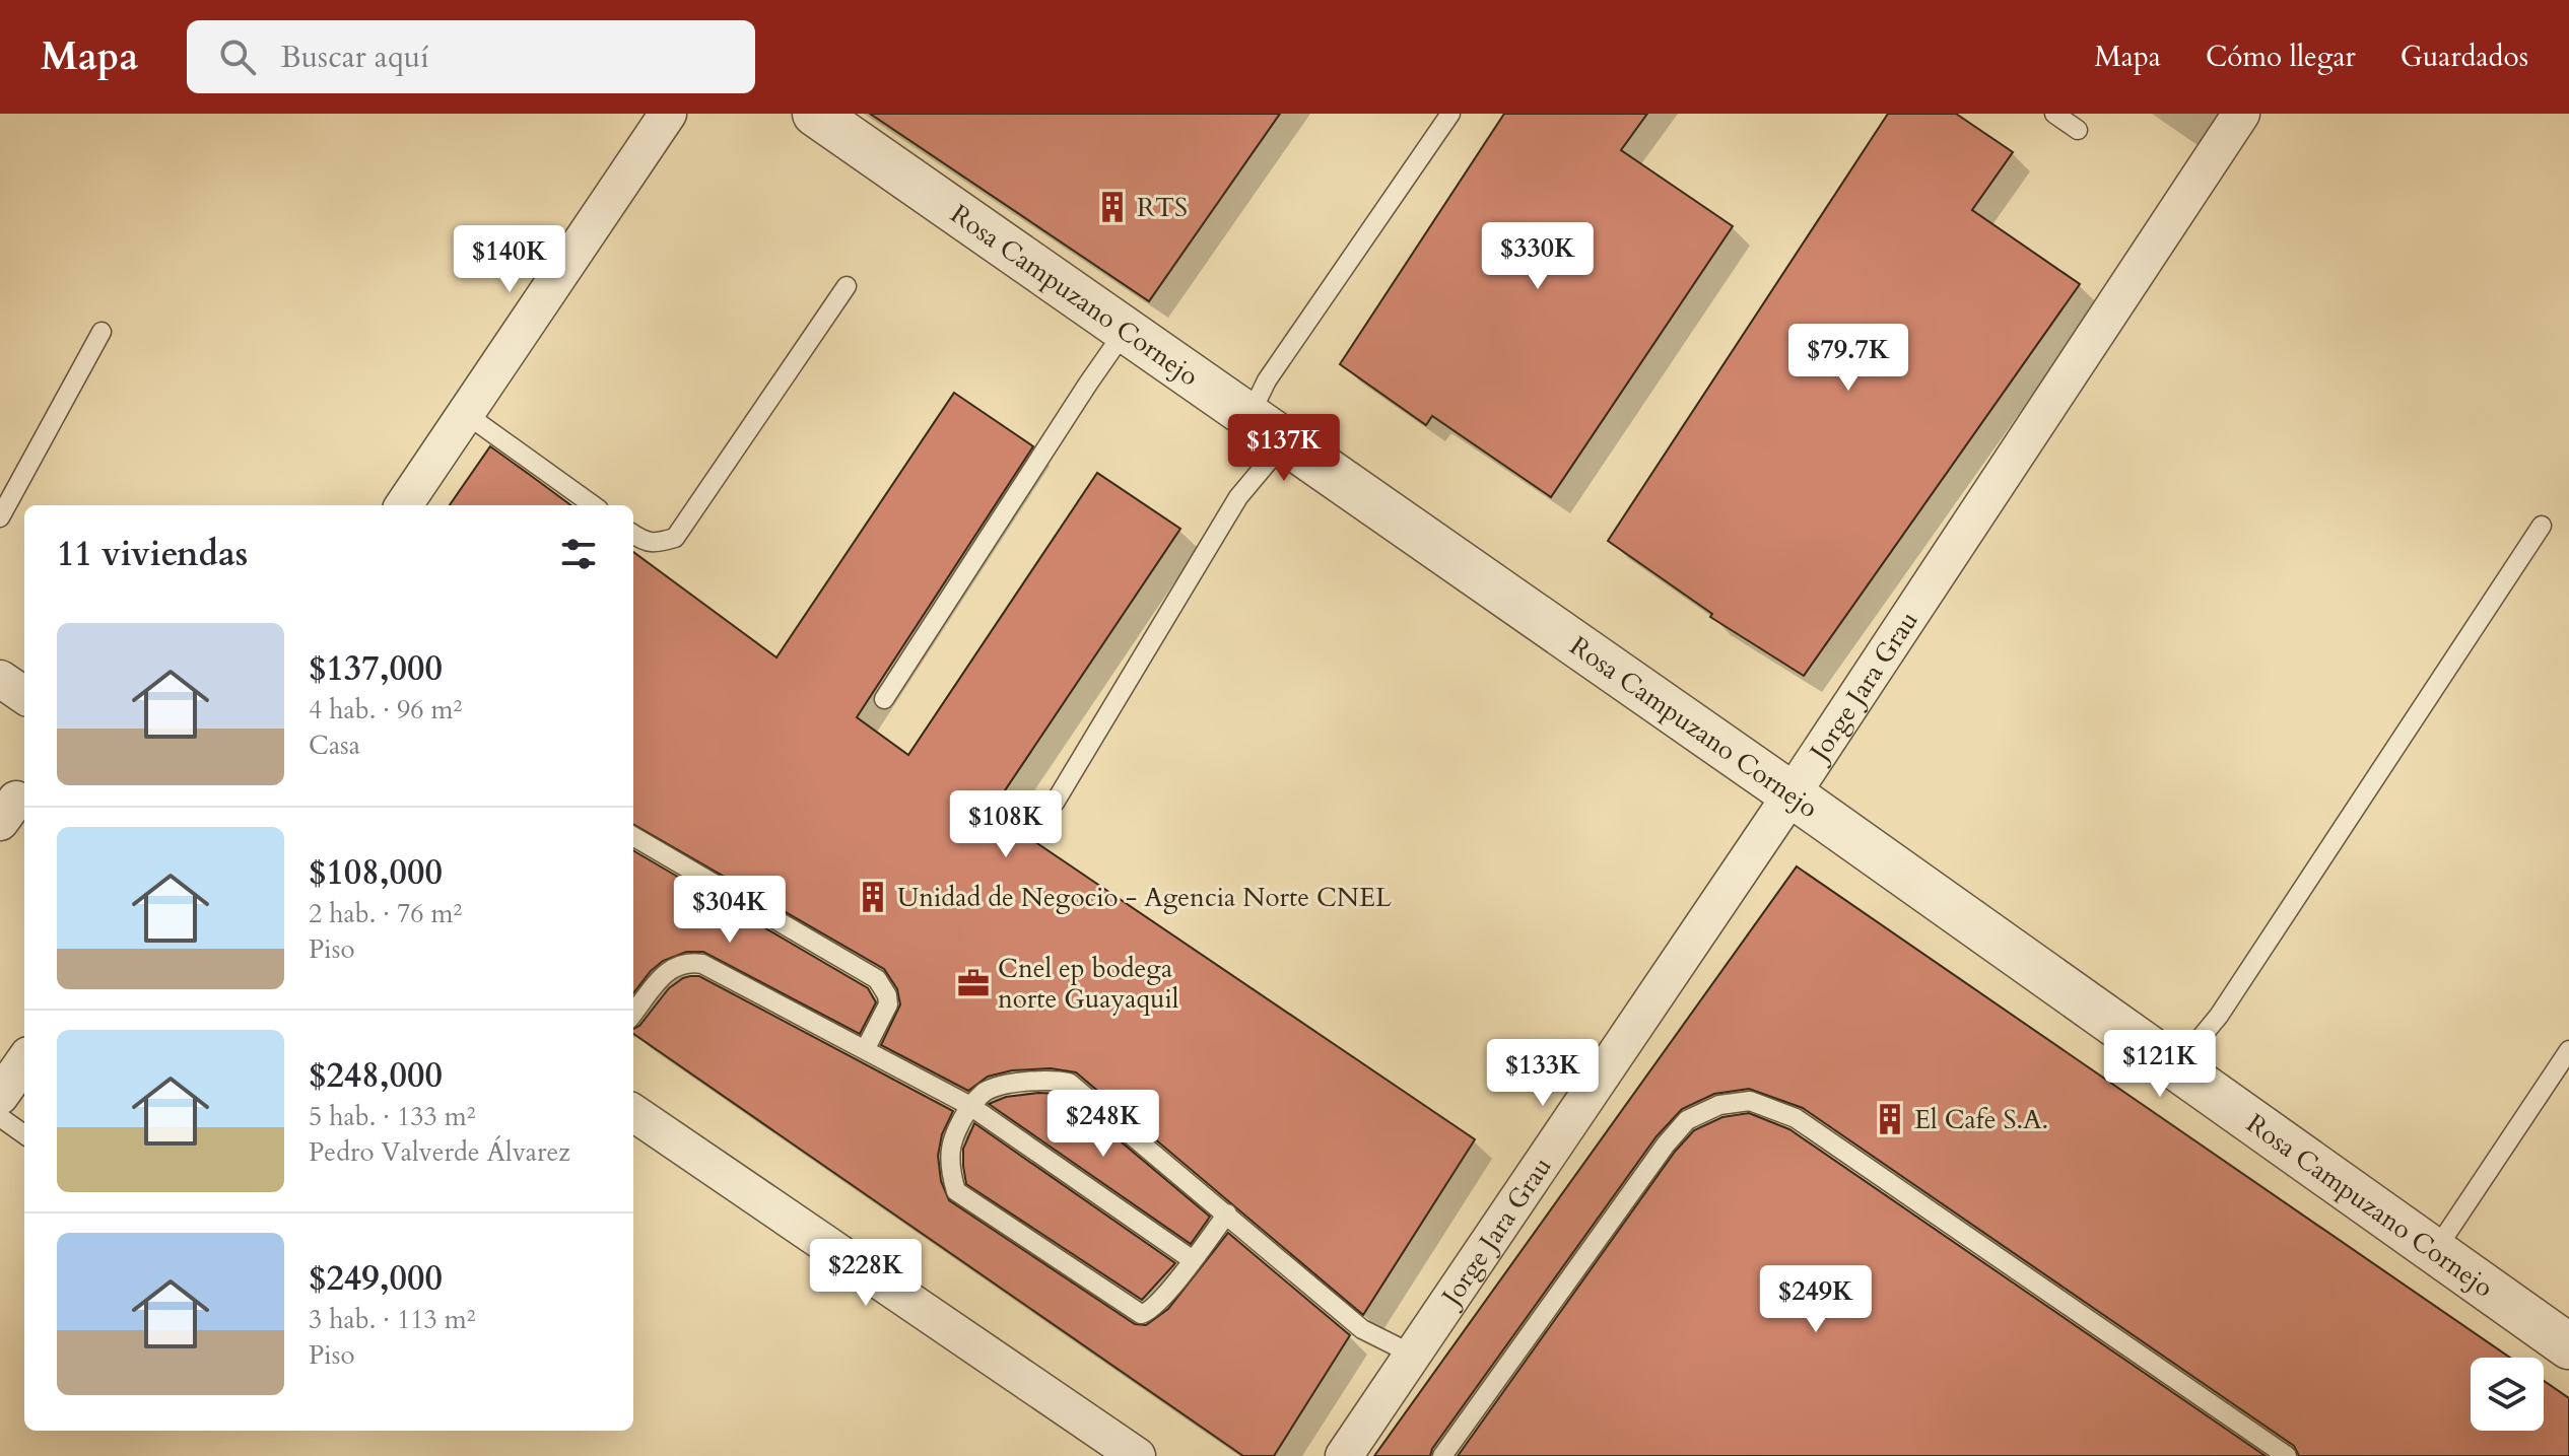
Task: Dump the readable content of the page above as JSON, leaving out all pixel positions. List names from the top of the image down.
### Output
{
  "streets": {
    "street": ["Rosa Campuzano Cornejo", "Jorge Jara Grau"]
  },
  "crossings": [
    ["Rosa Campuzano Cornejo", "Jorge Jara Grau"]
  ],
  "places": {
    "building": ["RTS", "Unidad de Negocio - Agencia Norte CNEL", "El Cafe S.A."],
    "office": ["Cnel ep bodega norte Guayaquil"]
  },
  "page": {
    "header": "Mapa",
    "search": "Buscar aquí",
    "nav": ["Mapa", "Cómo llegar", "Guardados"],
    "price": [
      "$330K",
      "$140K",
      "$79.7K",
      "$137K",
      "$108K",
      "$304K",
      "$121K",
      "$133K",
      "$248K",
      "$228K",
      "$249K"
    ],
    "heading": "11 viviendas",
    "list": [
      {
        "name": "$137,000",
        "note": "4 hab. · 96 m² · Casa"
      },
      {
        "name": "$108,000",
        "note": "2 hab. · 76 m² · Piso"
      },
      {
        "name": "$248,000",
        "note": "5 hab. · 133 m² · Pedro Valverde Álvarez"
      },
      {
        "name": "$249,000",
        "note": "3 hab. · 113 m² · Piso"
      }
    ]
  }
}
